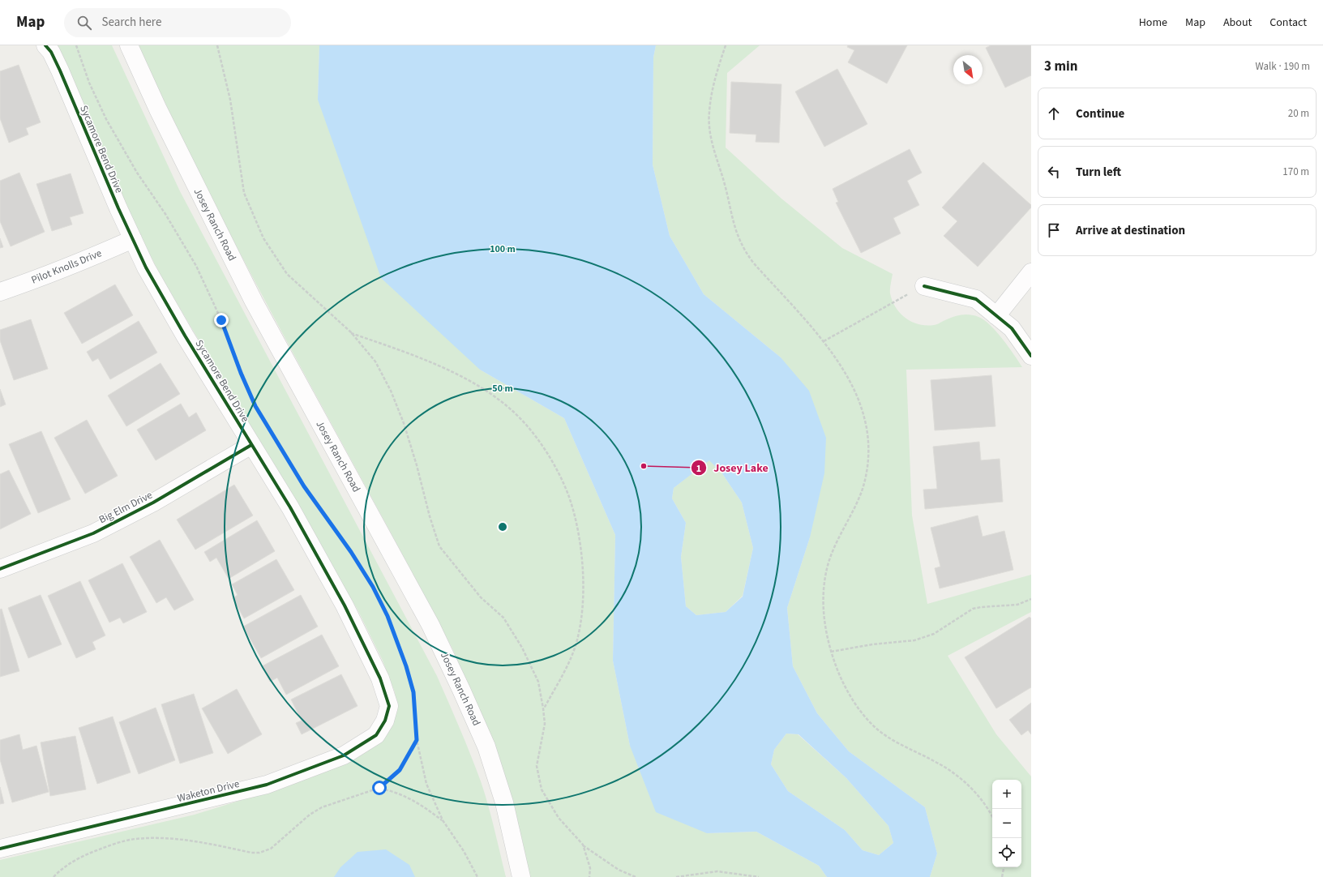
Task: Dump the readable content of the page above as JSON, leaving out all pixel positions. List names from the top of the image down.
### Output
{
  "streets": {
    "street": [
      "Sycamore Bend Drive",
      "Josey Ranch Road",
      "Pilot Knolls Drive",
      "Big Elm Drive",
      "Waketon Drive"
    ]
  },
  "crossings": [
    ["Sycamore Bend Drive", "Pilot Knolls Drive"],
    ["Sycamore Bend Drive", "Big Elm Drive"],
    ["Sycamore Bend Drive", "Waketon Drive"]
  ],
  "places": ["Josey Lake"],
  "north": "bottom right",
  "page": {
    "header": "Map",
    "search": "Search here",
    "nav": [
      "Home",
      "Map",
      "About",
      "Contact"
    ],
    "heading": ["3 min", "Walk · 190 m"],
    "list": [
      ["Continue", "20 m"],
      ["Turn left", "170 m"],
      "Arrive at destination"
    ],
    "map_buttons": ["+", "−"]
  },
  "rings": ["100 m", "50 m"]
}
